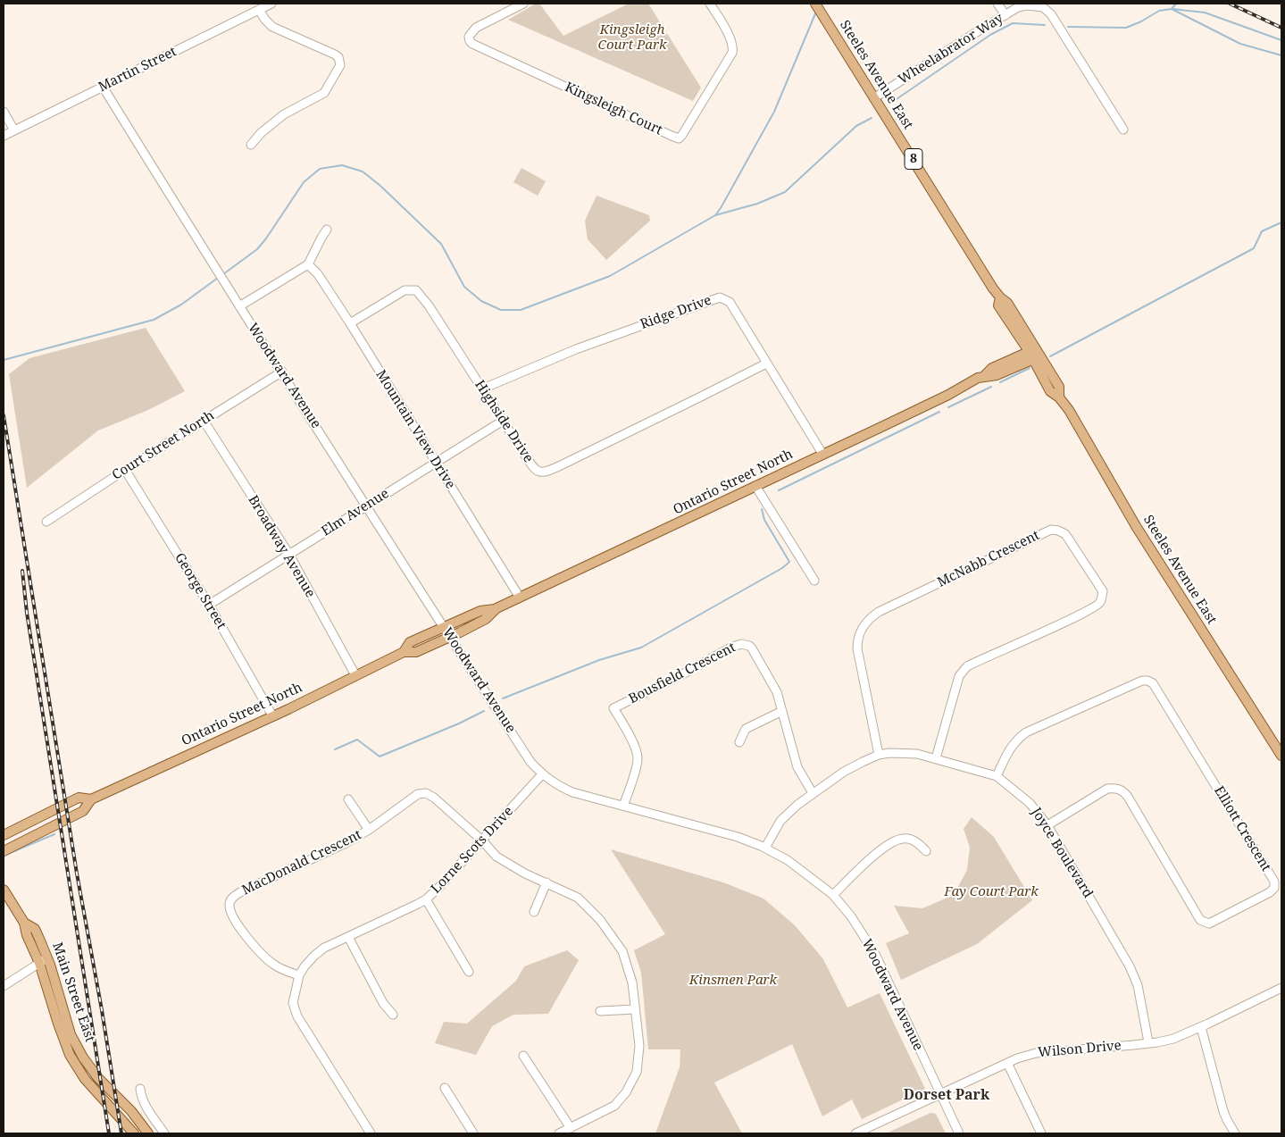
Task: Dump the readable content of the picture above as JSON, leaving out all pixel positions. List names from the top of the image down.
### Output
{
  "streets": {
    "main road": [
      "Steeles Avenue East",
      "8",
      "Ontario Street North",
      "Main Street East"
    ],
    "street": [
      "Wheelabrator Way",
      "Martin Street",
      "Kingsleigh Court",
      "Ridge Drive",
      "Woodward Avenue",
      "Highside Drive",
      "Mountain View Drive",
      "Court Street North",
      "Elm Avenue",
      "Broadway Avenue",
      "McNabb Crescent",
      "George Street",
      "Bousfield Crescent",
      "Elliott Crescent",
      "Lorne Scots Drive",
      "Joyce Boulevard",
      "MacDonald Crescent",
      "Wilson Drive"
    ]
  },
  "crossings": [
    ["Wheelabrator Way", "Steeles Avenue East"],
    ["Martin Street", "Woodward Avenue"],
    ["Steeles Avenue East", "Ontario Street North"],
    ["Ridge Drive", "Highside Drive"],
    ["Ridge Drive", "Ontario Street North"],
    ["Woodward Avenue", "Court Street North"],
    ["Woodward Avenue", "Ontario Street North"],
    ["Woodward Avenue", "Elm Avenue"],
    ["Woodward Avenue", "Bousfield Crescent"],
    ["Woodward Avenue", "Lorne Scots Drive"],
    ["Woodward Avenue", "Joyce Boulevard"],
    ["Woodward Avenue", "Wilson Drive"],
    ["Highside Drive", "Mountain View Drive"],
    ["Highside Drive", "Elm Avenue"],
    ["Mountain View Drive", "Ontario Street North"],
    ["Mountain View Drive", "Elm Avenue"],
    ["Court Street North", "Broadway Avenue"],
    ["Court Street North", "George Street"],
    ["Ontario Street North", "Broadway Avenue"],
    ["Ontario Street North", "George Street"],
    ["Elm Avenue", "Broadway Avenue"],
    ["Elm Avenue", "George Street"],
    ["McNabb Crescent", "Joyce Boulevard"],
    ["Bousfield Crescent", "Joyce Boulevard"],
    ["Elliott Crescent", "Joyce Boulevard"],
    ["Lorne Scots Drive", "MacDonald Crescent"],
    ["Joyce Boulevard", "Wilson Drive"]
  ],
  "districts": ["Dorset Park"],
  "parks": ["Kingsleigh Court Park", "Fay Court Park", "Kinsmen Park"]
}
